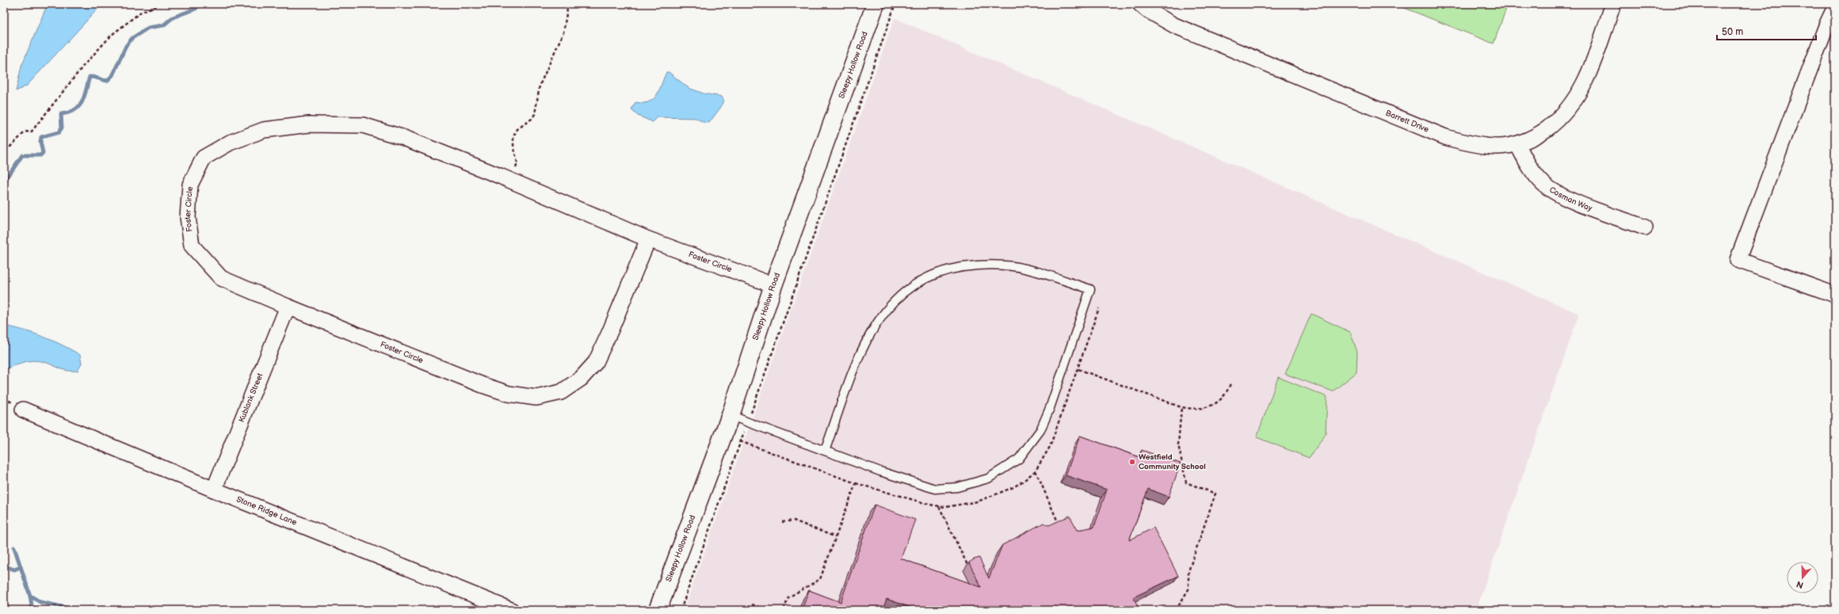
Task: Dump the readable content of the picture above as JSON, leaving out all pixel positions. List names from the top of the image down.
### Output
{
  "streets": {
    "street": [
      "Sleepy Hollow Road",
      "Barrett Drive",
      "Cosman Way",
      "Foster Circle",
      "Kublank Street",
      "Stone Ridge Lane"
    ]
  },
  "crossings": [
    ["Sleepy Hollow Road", "Foster Circle"],
    ["Barrett Drive", "Cosman Way"],
    ["Foster Circle", "Kublank Street"],
    ["Kublank Street", "Stone Ridge Lane"]
  ],
  "places": ["Westfield Community School"],
  "scale_bar": "50 m",
  "north": "bottom"
}
